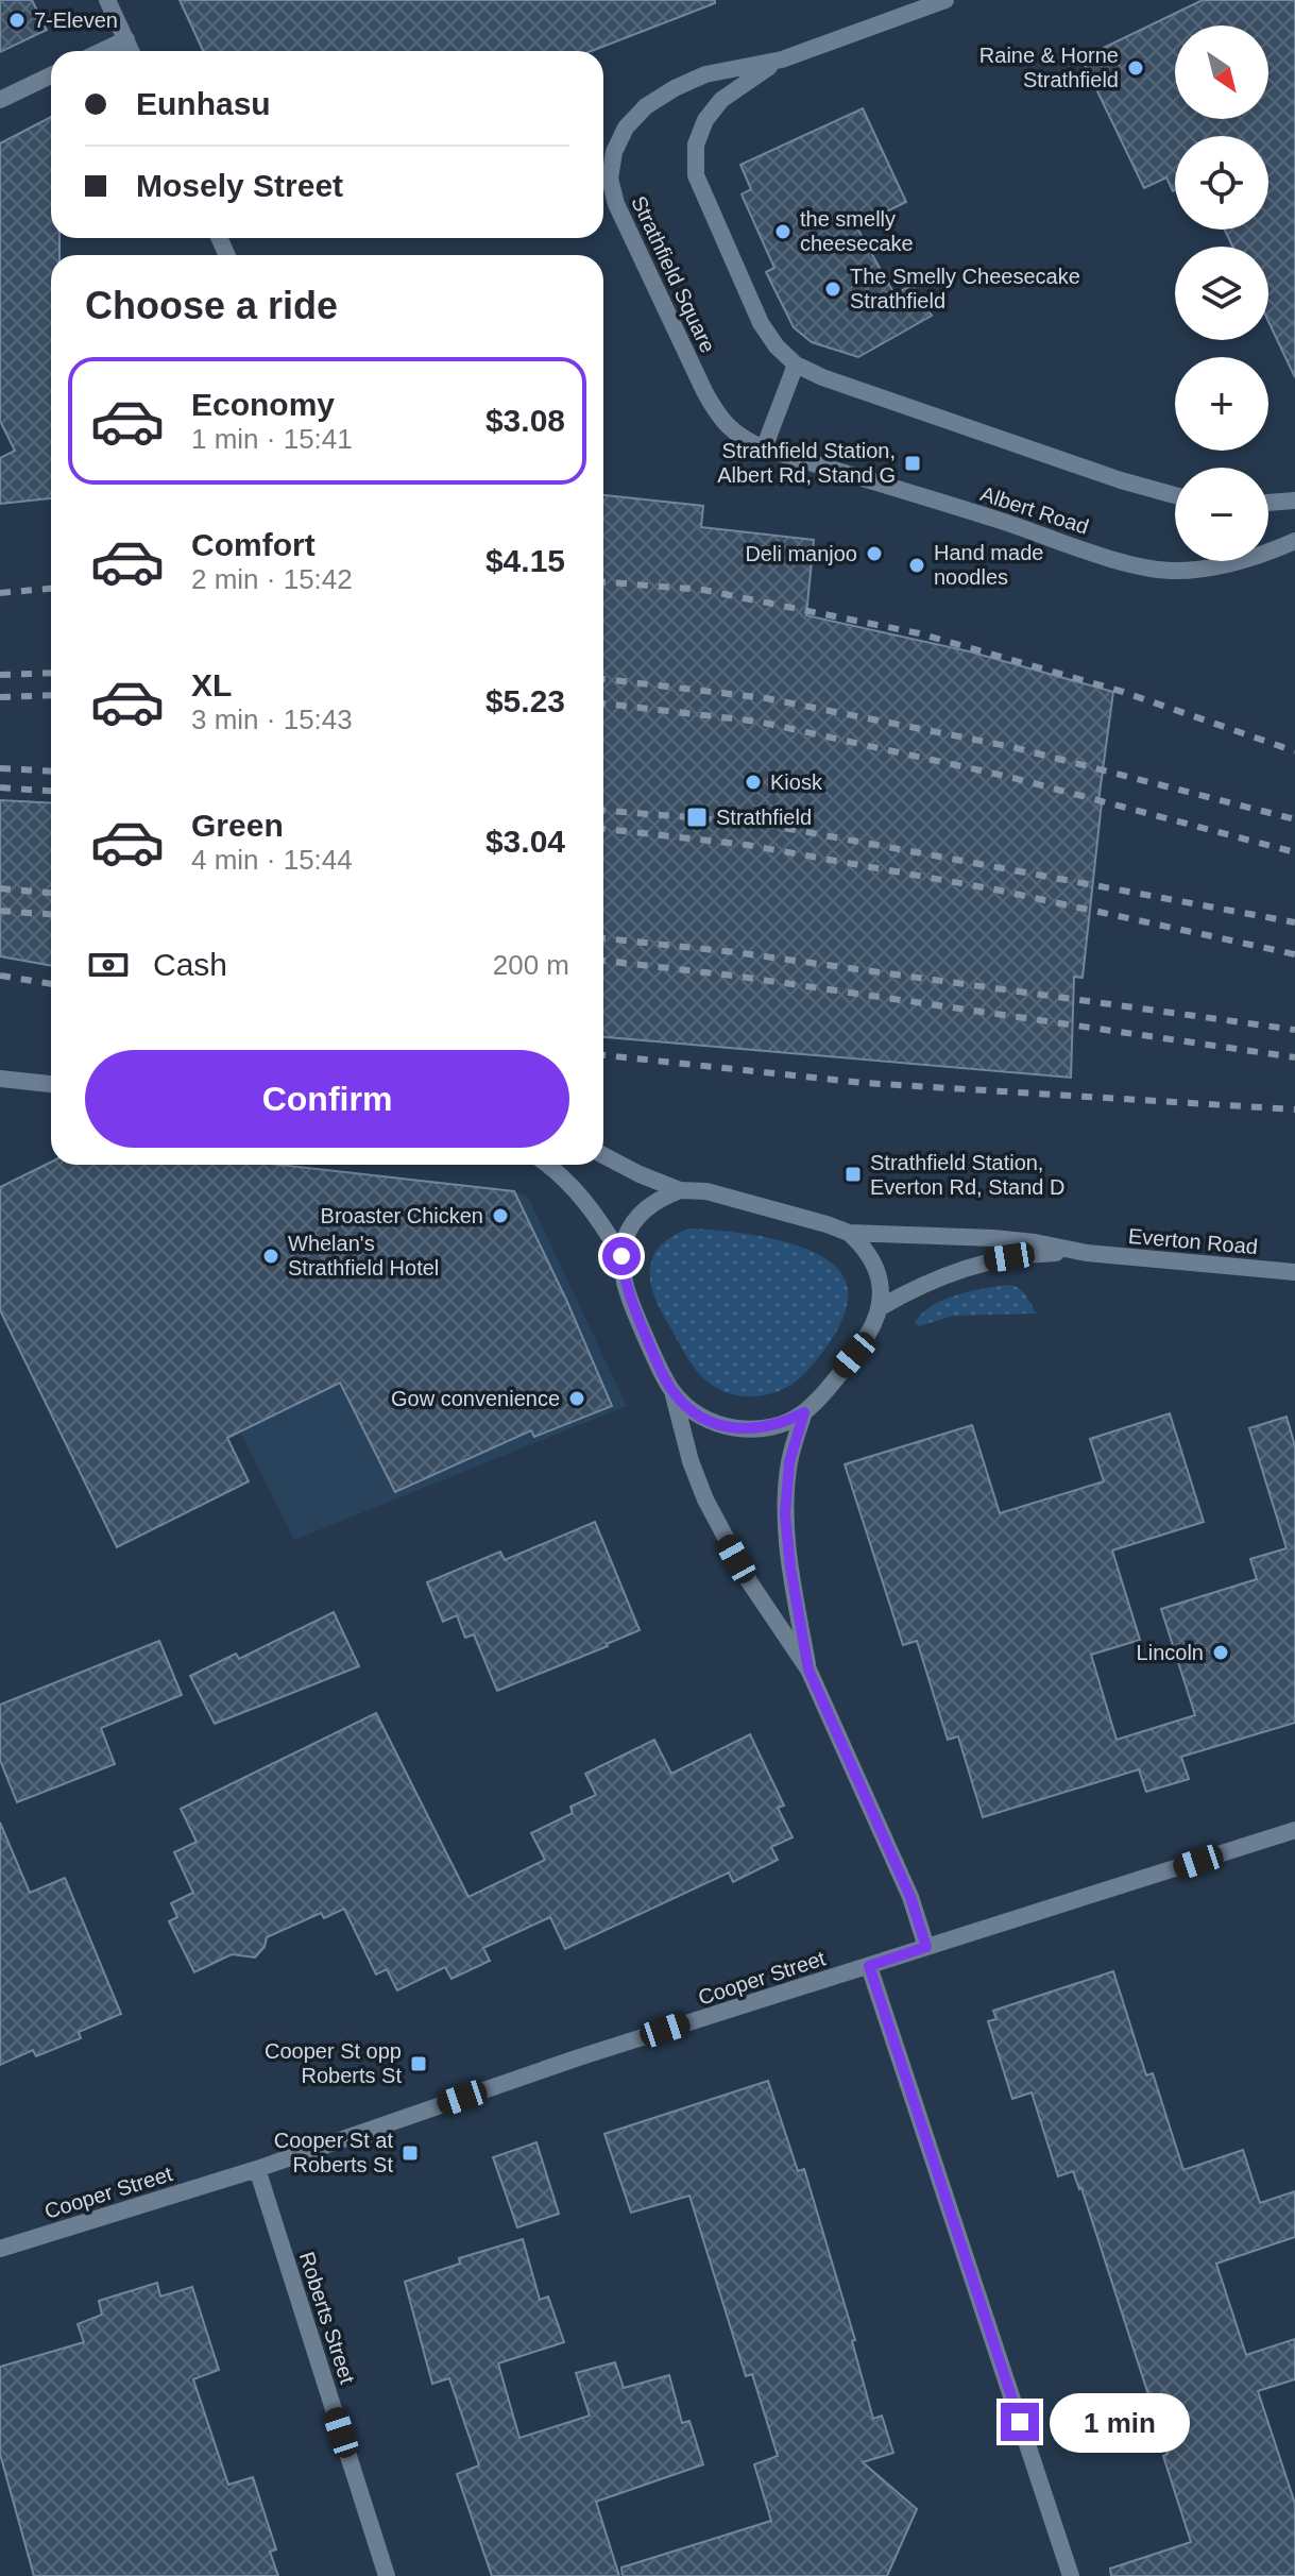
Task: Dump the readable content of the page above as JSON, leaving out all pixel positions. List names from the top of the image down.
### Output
{
  "streets": {
    "street": [
      "Strathfield Square",
      "Albert Road",
      "Everton Road",
      "Cooper Street",
      "Roberts Street"
    ]
  },
  "crossings": [
    ["Strathfield Square", "Albert Road"],
    ["Cooper Street", "Roberts Street"]
  ],
  "places": {
    "other": [
      "7-Eleven",
      "Raine & Horne Strathfield",
      "the smelly cheesecake",
      "The Smelly Cheesecake Strathfield",
      "Deli manjoo",
      "Hand made noodles",
      "Kiosk",
      "Broaster Chicken",
      "Whelan's Strathfield Hotel",
      "Gow convenience",
      "Lincoln"
    ],
    "transit": [
      "Strathfield Station, Albert Rd, Stand G",
      "Strathfield",
      "Strathfield Station, Everton Rd, Stand D",
      "Cooper St opp Roberts St",
      "Cooper St at Roberts St"
    ]
  },
  "north": "bottom right",
  "page": {
    "map_buttons": ["+", "−"],
    "banner": ["Eunhasu", "Mosely Street"],
    "heading": "Choose a ride",
    "list": [
      {
        "name": "Economy",
        "note": "1 min · 15:41",
        "value": "$3.08"
      },
      {
        "name": "Comfort",
        "note": "2 min · 15:42",
        "value": "$4.15"
      },
      {
        "name": "XL",
        "note": "3 min · 15:43",
        "value": "$5.23"
      },
      {
        "name": "Green",
        "note": "4 min · 15:44",
        "value": "$3.04"
      }
    ],
    "pay": ["Cash", "200 m"],
    "buttons": "Confirm",
    "bubble": "1 min"
  }
}
